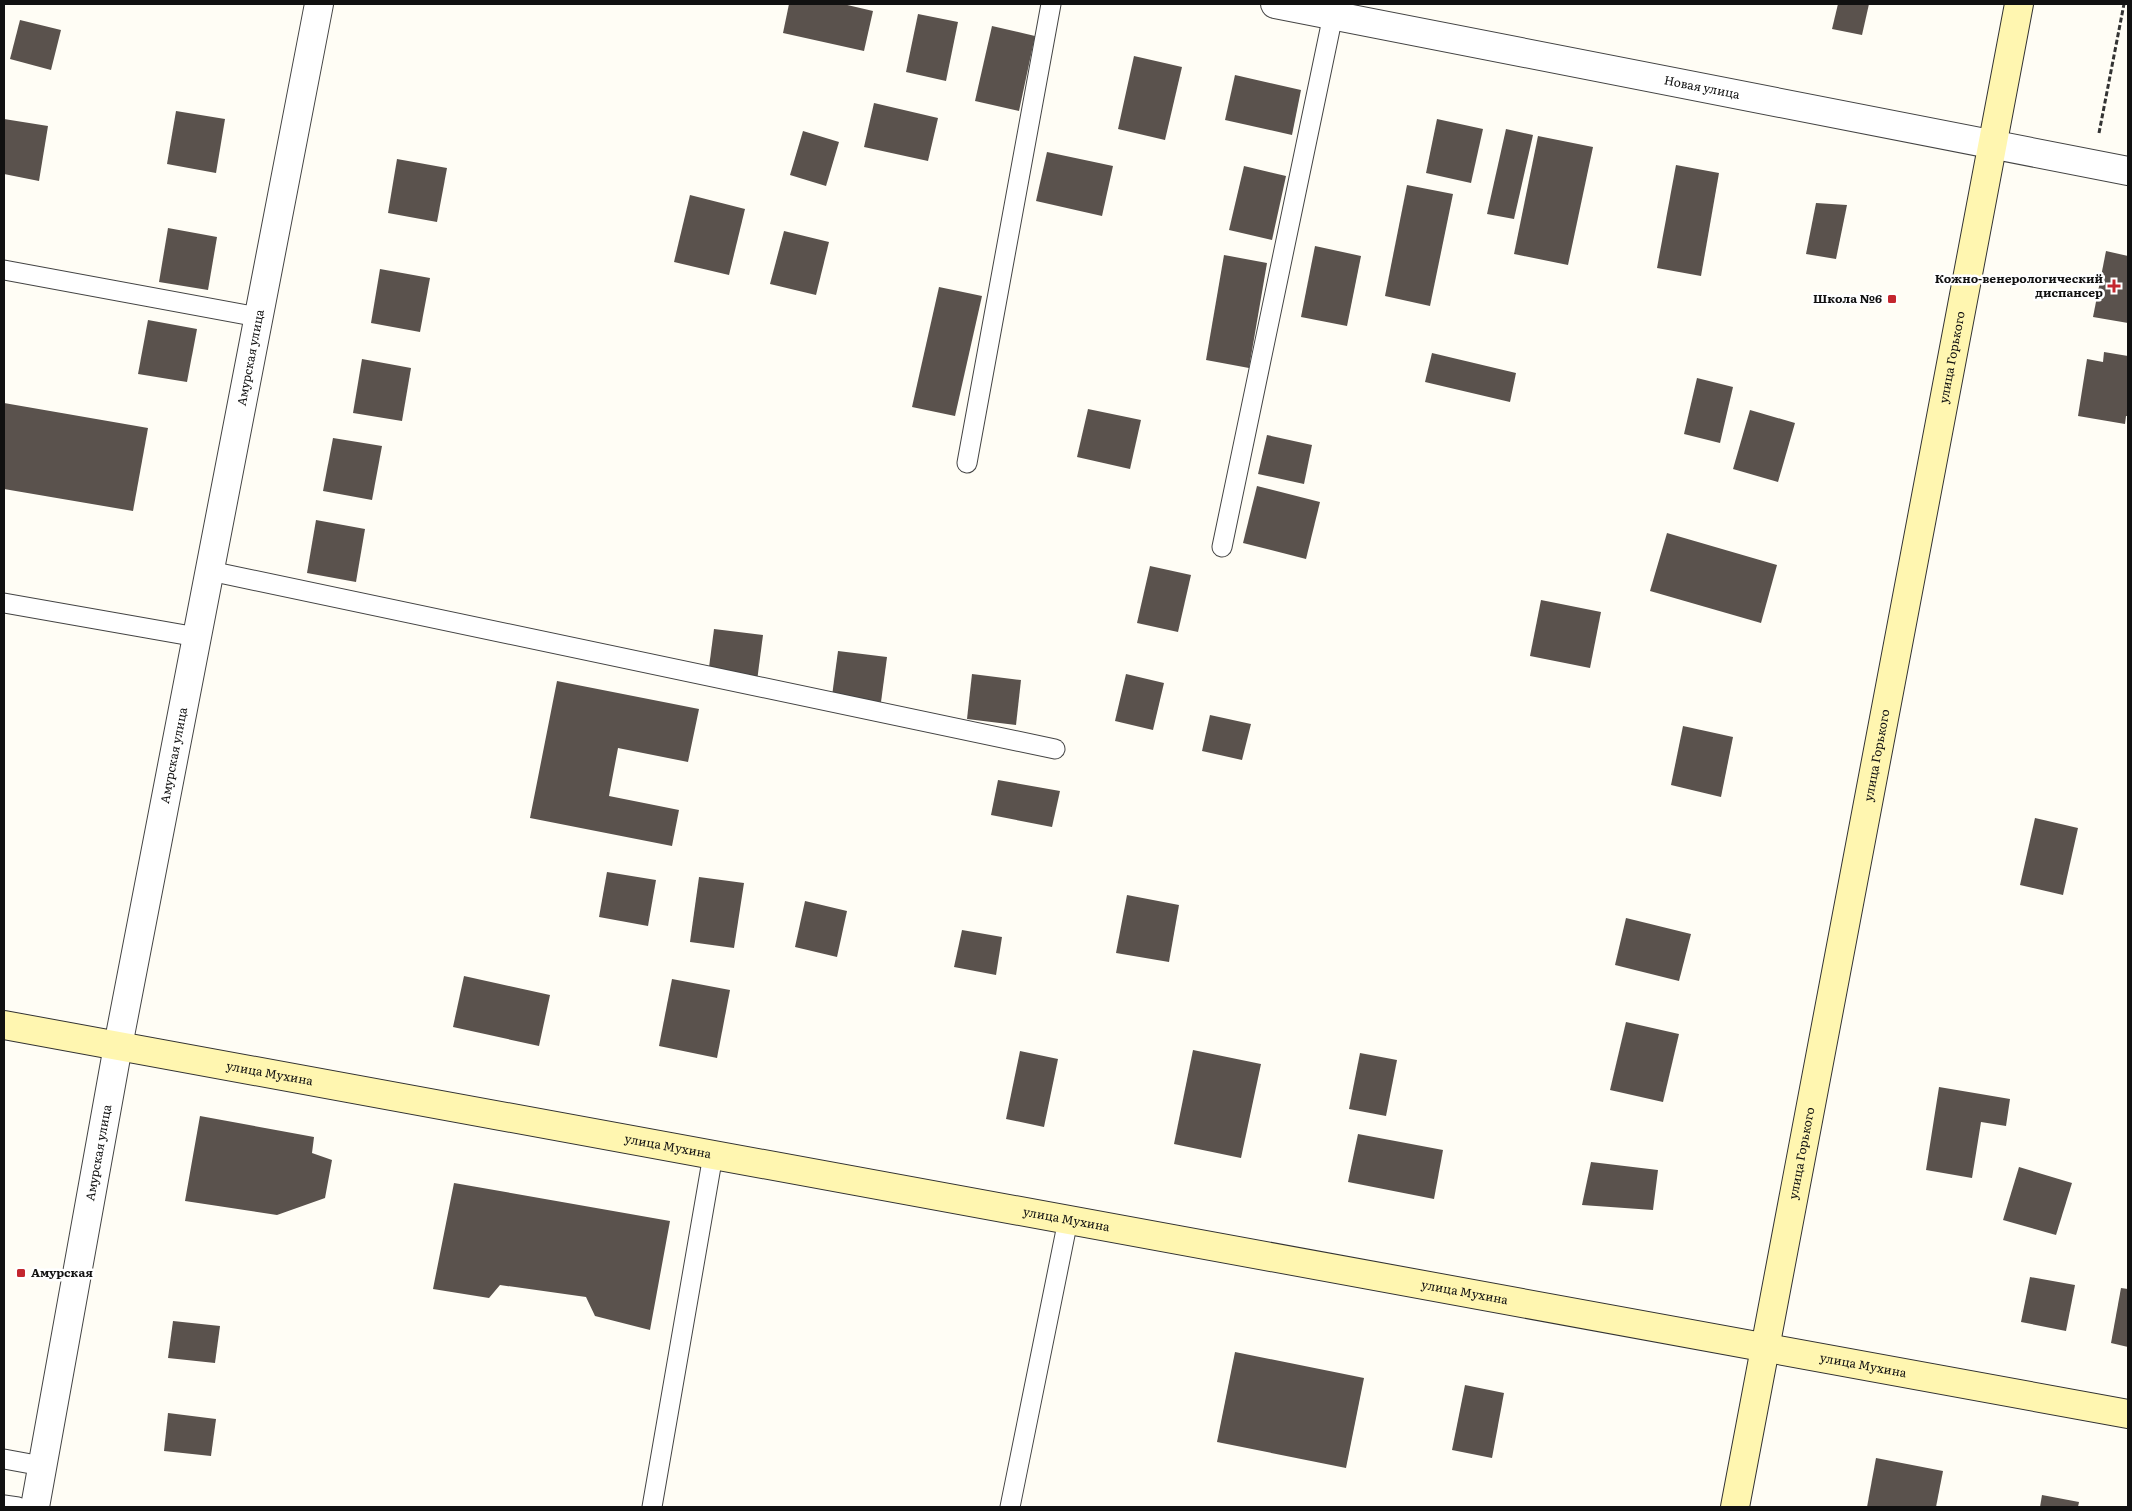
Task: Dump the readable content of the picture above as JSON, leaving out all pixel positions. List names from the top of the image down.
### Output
{
  "streets": {
    "main road": ["улица Горького", "улица Мухина"],
    "street": ["Новая улица", "Амурская улица"]
  },
  "crossings": [
    ["Новая улица", "улица Горького"],
    ["Амурская улица", "улица Мухина"],
    ["улица Горького", "улица Мухина"]
  ],
  "places": {
    "health": ["Кожно-венерологический диспансер"],
    "transit": ["Школа №6", "Амурская"]
  }
}
